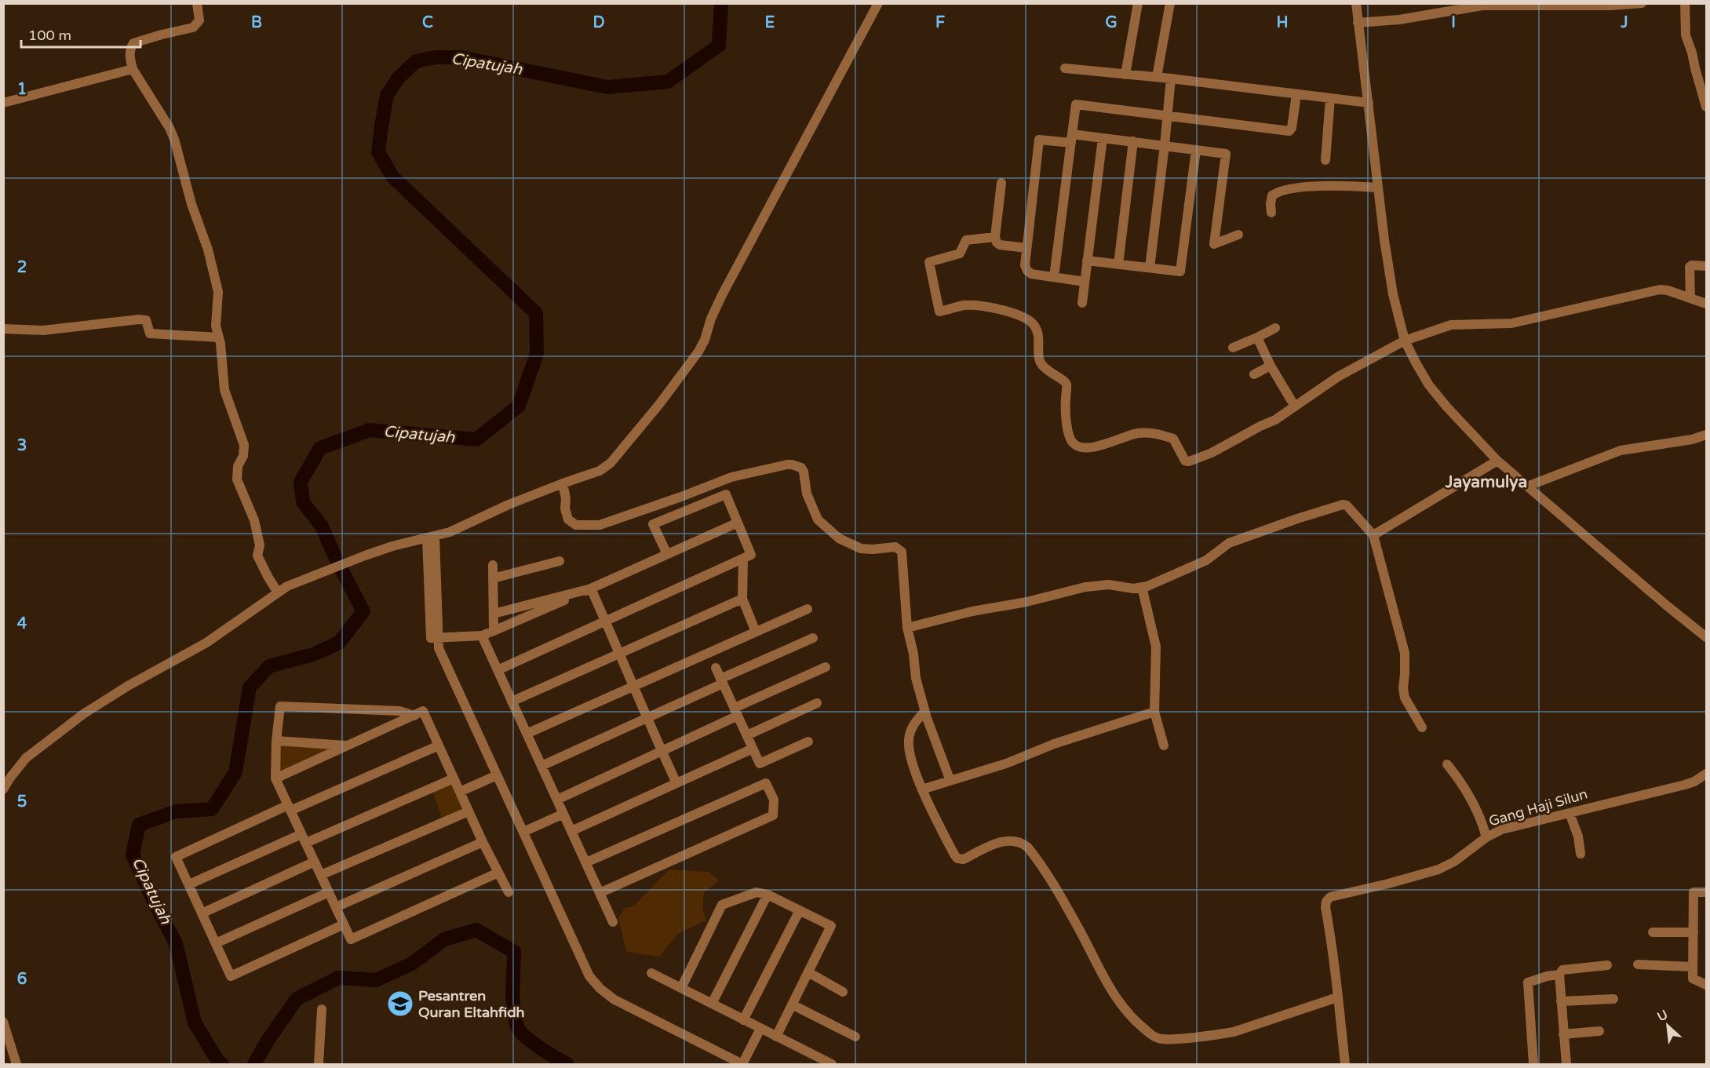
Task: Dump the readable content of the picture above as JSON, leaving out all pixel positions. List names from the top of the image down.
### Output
{
  "streets": {
    "street": ["Gang Haji Silun"]
  },
  "districts": ["Jayamulya"],
  "water": ["Cipatujah"],
  "places": {
    "school or university": ["Pesantren Quran Eltahfidh"]
  },
  "scale_bar": "100 m",
  "north": "top left",
  "grid": {
    "columns": [
      "B",
      "C",
      "D",
      "E",
      "F",
      "G",
      "H",
      "I",
      "J"
    ],
    "rows": [
      "1",
      "2",
      "3",
      "4",
      "5",
      "6"
    ]
  }
}
